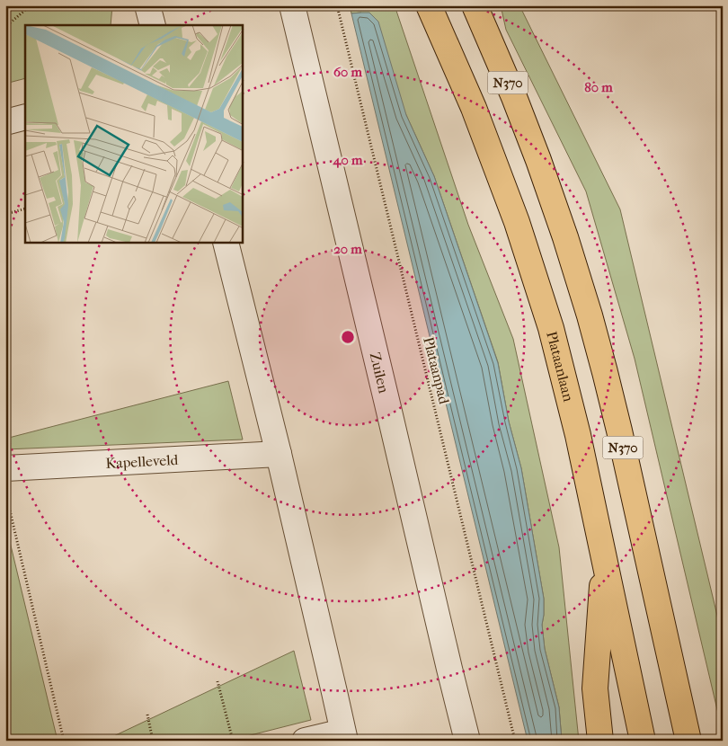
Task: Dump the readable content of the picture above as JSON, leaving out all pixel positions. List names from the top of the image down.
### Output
{
  "streets": {
    "highway": ["N370", "Plataanlaan"],
    "street": ["Zuilen", "Kapelleveld"],
    "path": ["Plataanpad"]
  },
  "crossings": [
    ["N370", "Plataanlaan"]
  ],
  "rings": [
    "60 m",
    "80 m",
    "40 m",
    "20 m"
  ]
}
